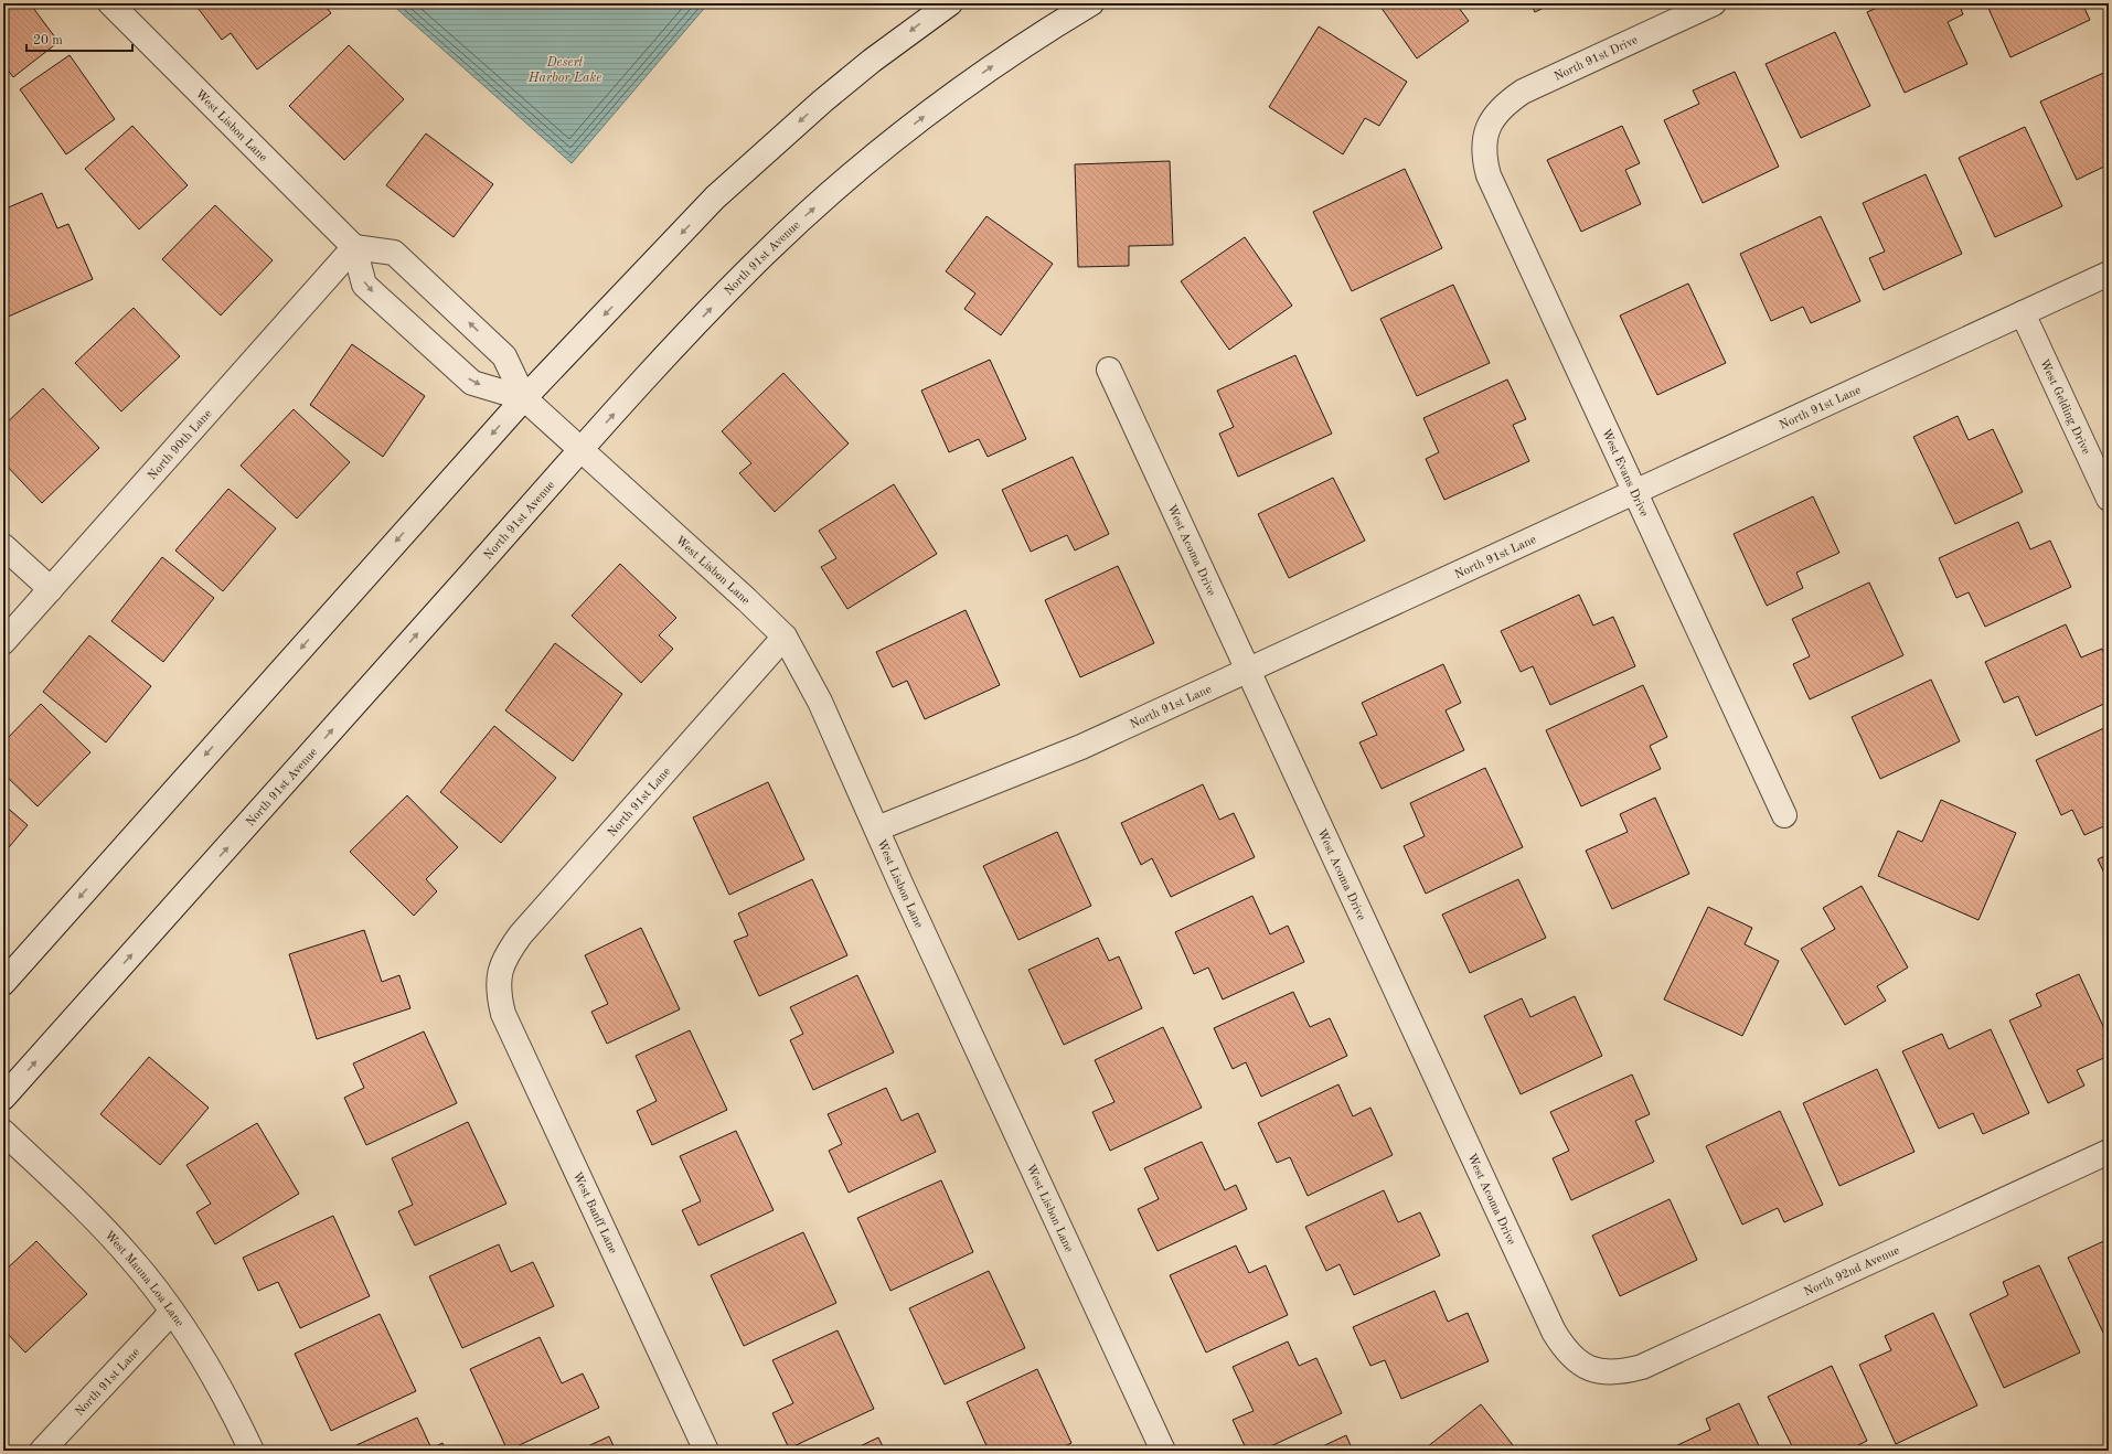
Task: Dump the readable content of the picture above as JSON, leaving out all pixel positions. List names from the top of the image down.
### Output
{
  "streets": {
    "street": [
      "North 91st Drive",
      "West Lisbon Lane",
      "North 91st Avenue",
      "West Gelding Drive",
      "North 91st Lane",
      "North 90th Lane",
      "West Evans Drive",
      "West Acoma Drive",
      "West Banff Lane",
      "North 92nd Avenue",
      "West Mauna Loa Lane"
    ]
  },
  "crossings": [
    ["North 91st Drive", "West Evans Drive"],
    ["West Lisbon Lane", "North 91st Avenue"],
    ["West Lisbon Lane", "North 91st Lane"],
    ["West Lisbon Lane", "North 90th Lane"],
    ["West Gelding Drive", "North 91st Lane"],
    ["North 91st Lane", "West Evans Drive"],
    ["North 91st Lane", "West Acoma Drive"],
    ["North 91st Lane", "West Banff Lane"],
    ["North 91st Lane", "West Mauna Loa Lane"],
    ["West Acoma Drive", "North 92nd Avenue"]
  ],
  "water": ["Desert Harbor Lake"],
  "scale_bar": "20 m"
}
